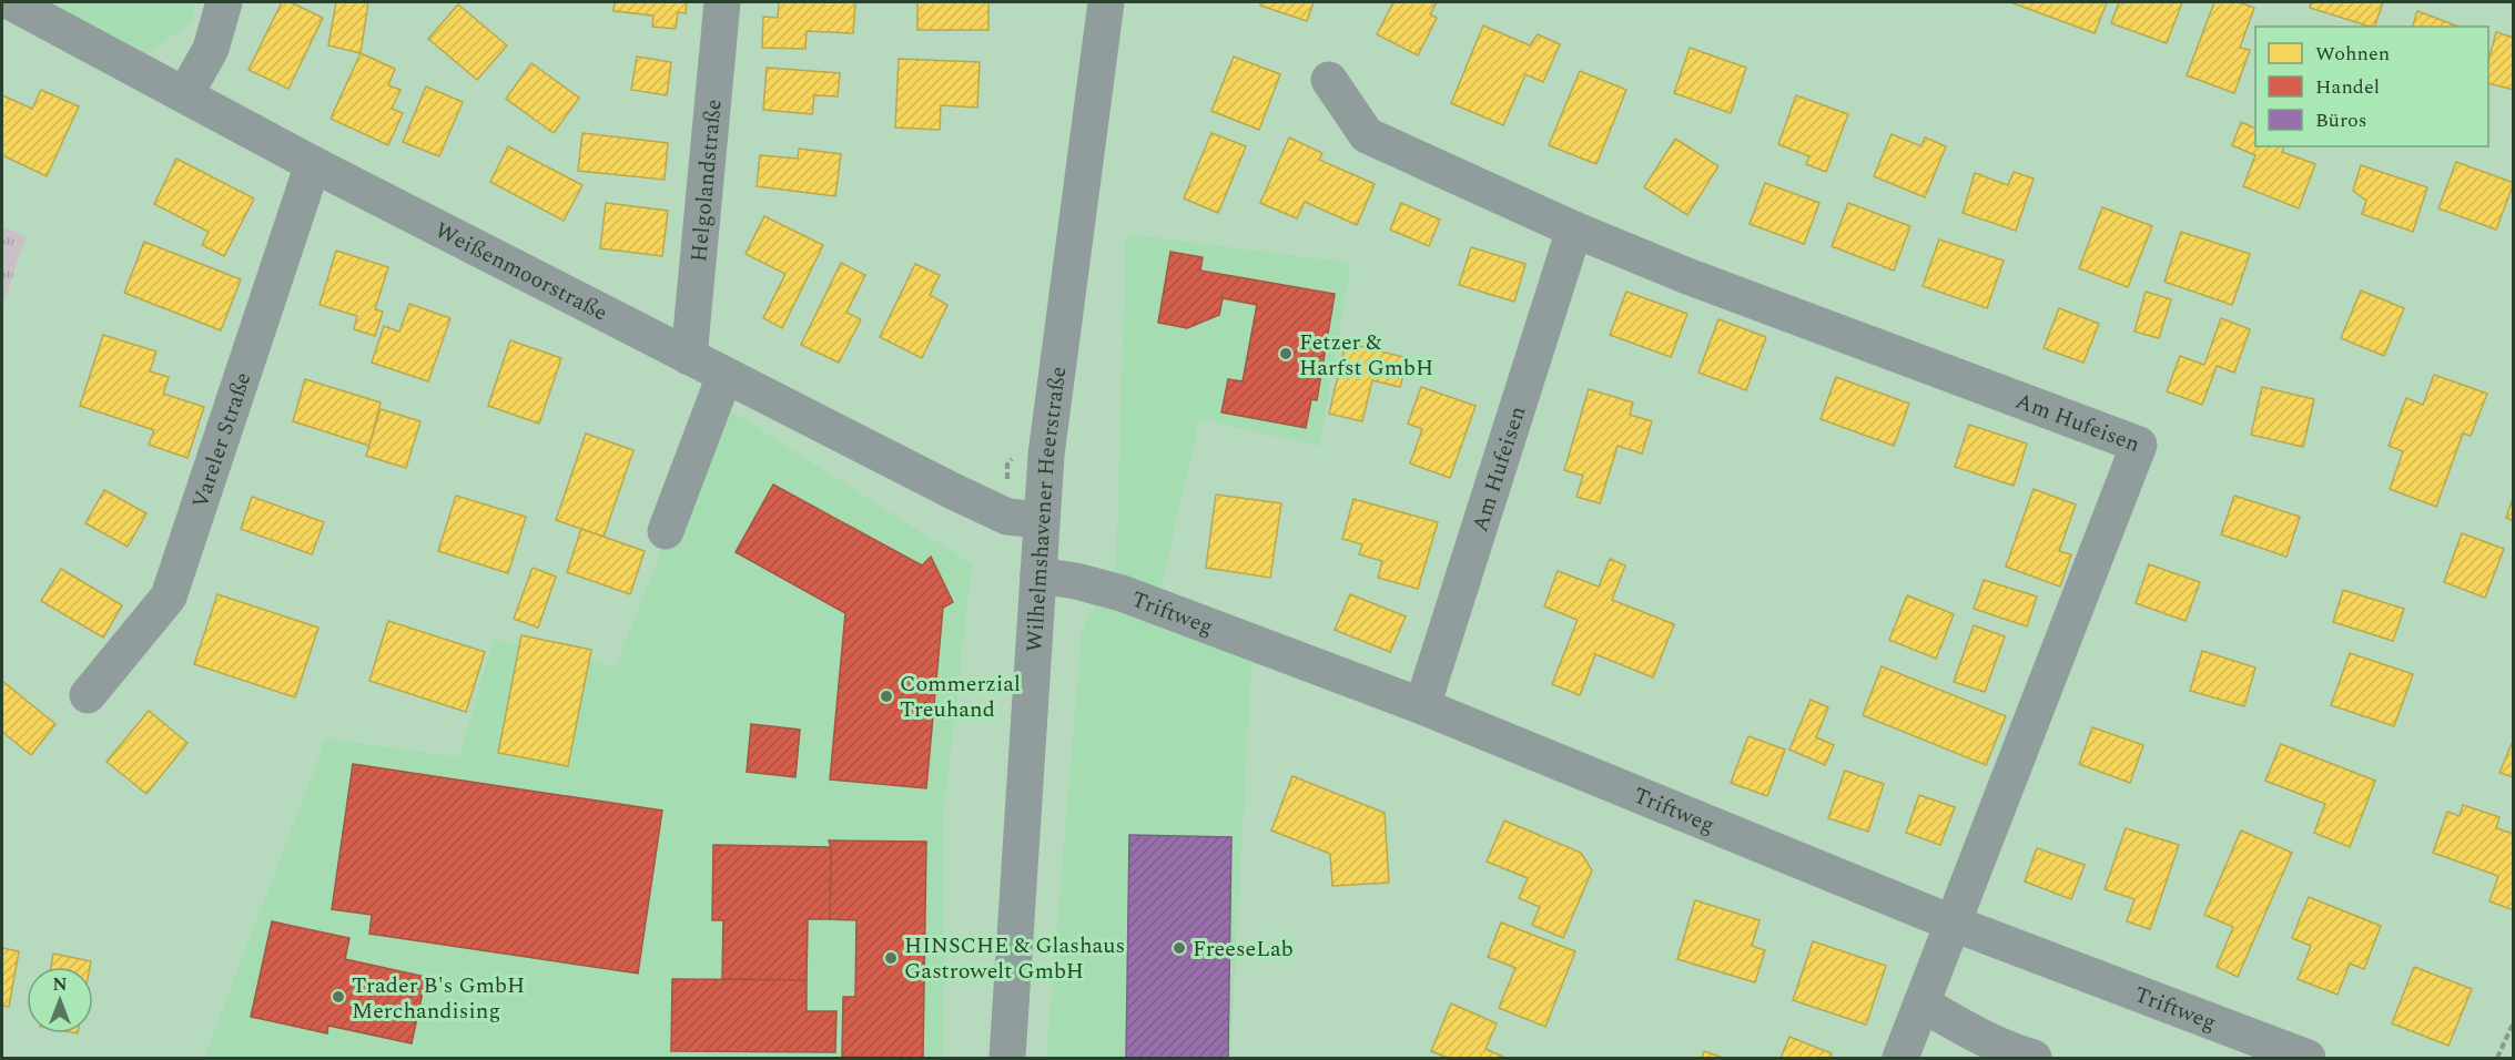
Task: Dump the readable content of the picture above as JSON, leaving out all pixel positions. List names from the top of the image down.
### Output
{
  "streets": {
    "street": [
      "Helgolandstraße",
      "Weißenmoorstraße",
      "Am Hufeisen",
      "Vareler Straße",
      "Wilhelmshavener Heerstraße",
      "Triftweg"
    ]
  },
  "crossings": [
    ["Helgolandstraße", "Weißenmoorstraße"],
    ["Weißenmoorstraße", "Vareler Straße"],
    ["Weißenmoorstraße", "Wilhelmshavener Heerstraße"],
    ["Am Hufeisen", "Triftweg"],
    ["Wilhelmshavener Heerstraße", "Triftweg"]
  ],
  "places": [
    "Fetzer & Harfst GmbH",
    "Commerzial Treuhand",
    "FreeseLab",
    "HINSCHE & Glashaus Gastrowelt GmbH",
    "Trader B's GmbH Merchandising"
  ],
  "legend": ["Wohnen", "Handel", "Büros"],
  "north": "top"
}
